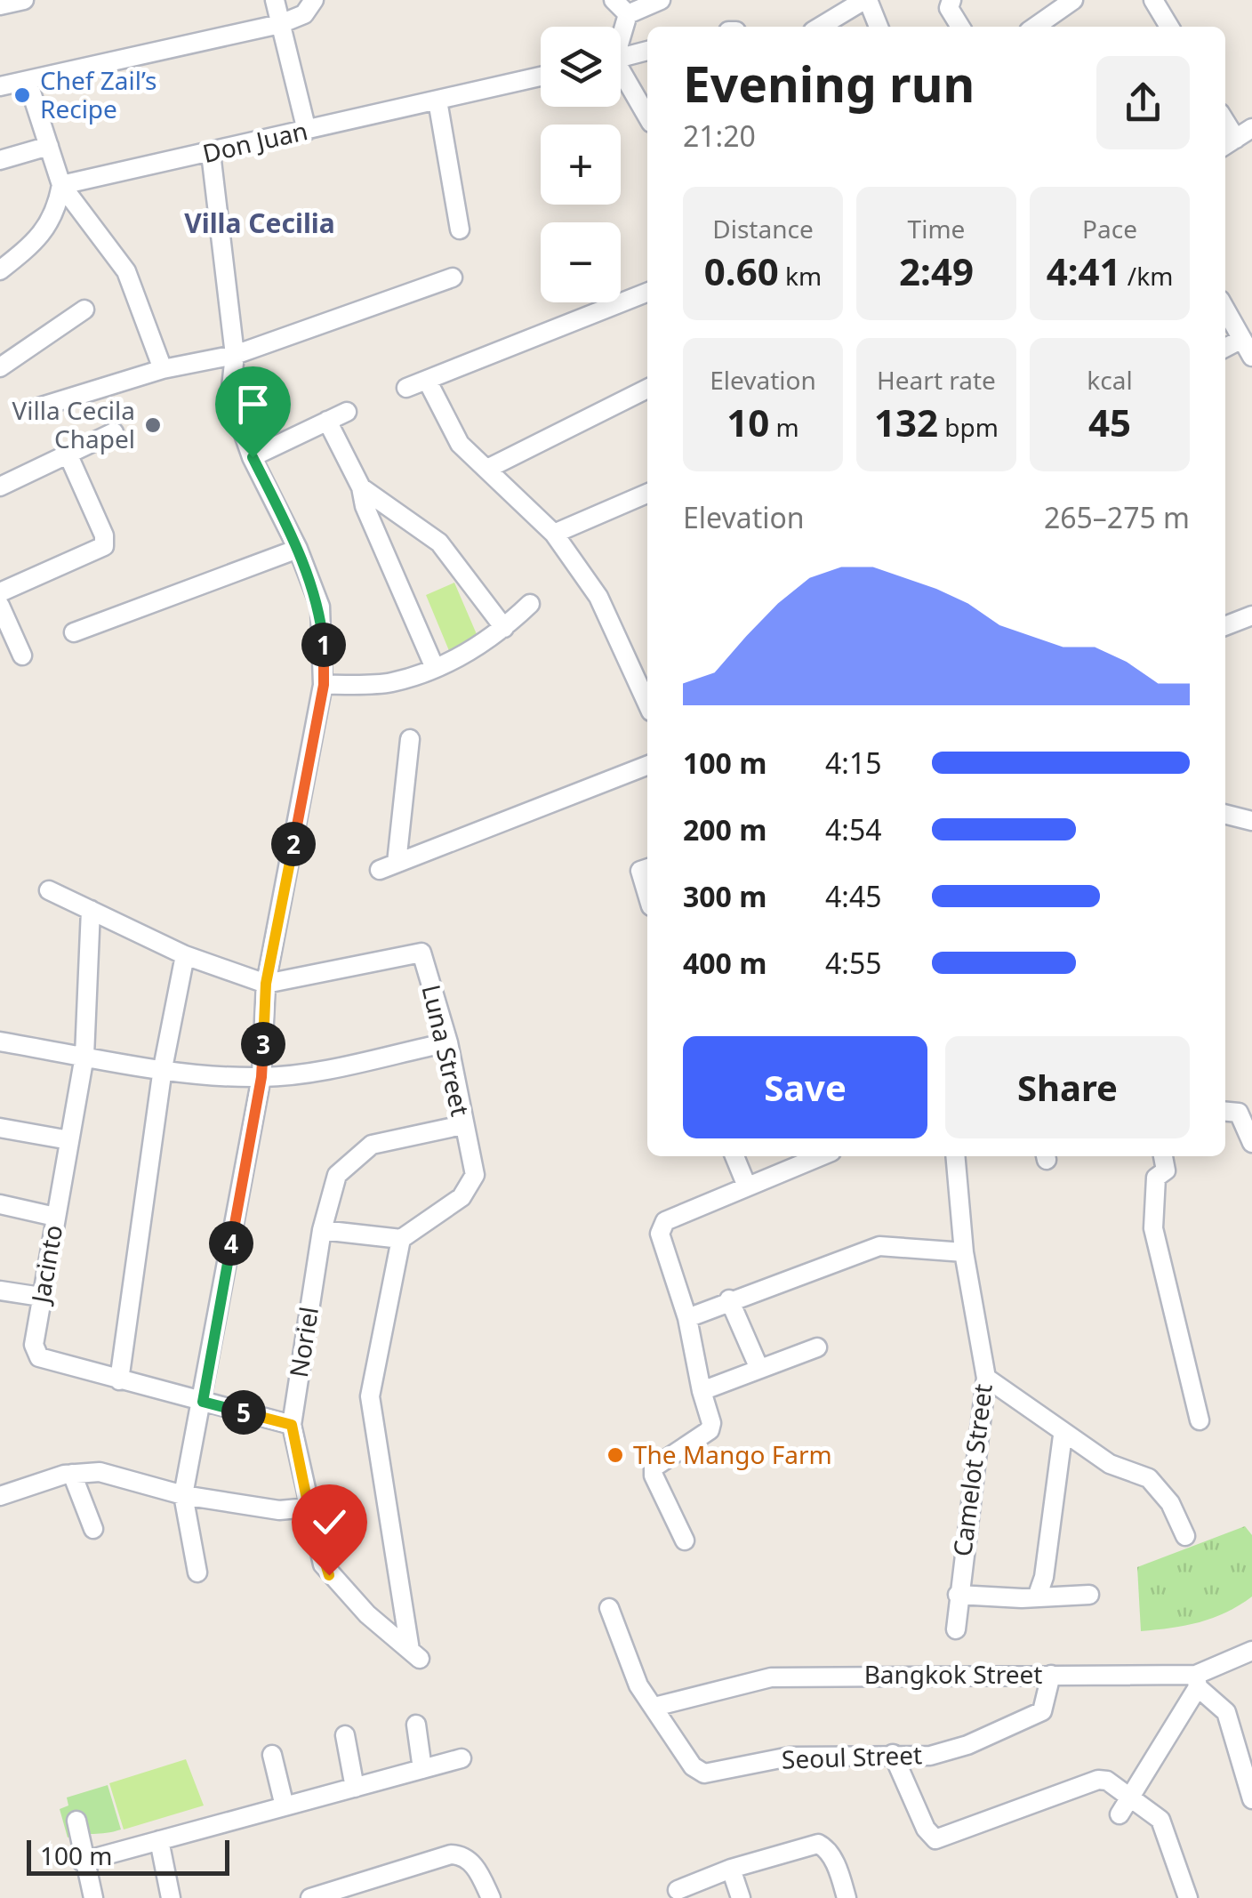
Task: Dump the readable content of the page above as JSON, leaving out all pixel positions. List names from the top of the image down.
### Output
{
  "streets": {
    "street": [
      "Don Juan",
      "Luna Street",
      "Jacinto",
      "Noriel",
      "Camelot Street",
      "Bangkok Street",
      "Seoul Street"
    ]
  },
  "crossings": [
    ["Luna Street", "Noriel"],
    ["Jacinto", "Noriel"],
    ["Bangkok Street", "Seoul Street"]
  ],
  "districts": ["Villa Cecilia"],
  "places": ["Chef Zail’s Recipe", "Villa Cecila Chapel", "The Mango Farm"],
  "scale_bar": "100 m",
  "page": {
    "map_buttons": ["+", "−"],
    "heading": ["Evening run", "21:20"],
    "stats": [
      ["Distance", "0.60 km"],
      ["Time", "2:49"],
      ["Pace", "4:41 /km"],
      ["Elevation", "10 m"],
      ["Heart rate", "132 bpm"],
      ["kcal", "45"]
    ],
    "chart": ["Elevation", "265–275 m"],
    "pins": [
      "1",
      "2",
      "3",
      "4",
      "5"
    ],
    "list": [
      {
        "name": "100 m",
        "note": "4:15"
      },
      {
        "name": "200 m",
        "note": "4:54"
      },
      {
        "name": "300 m",
        "note": "4:45"
      },
      {
        "name": "400 m",
        "note": "4:55"
      }
    ],
    "buttons": ["Save", "Share"],
    "scale": "100 m"
  }
}
